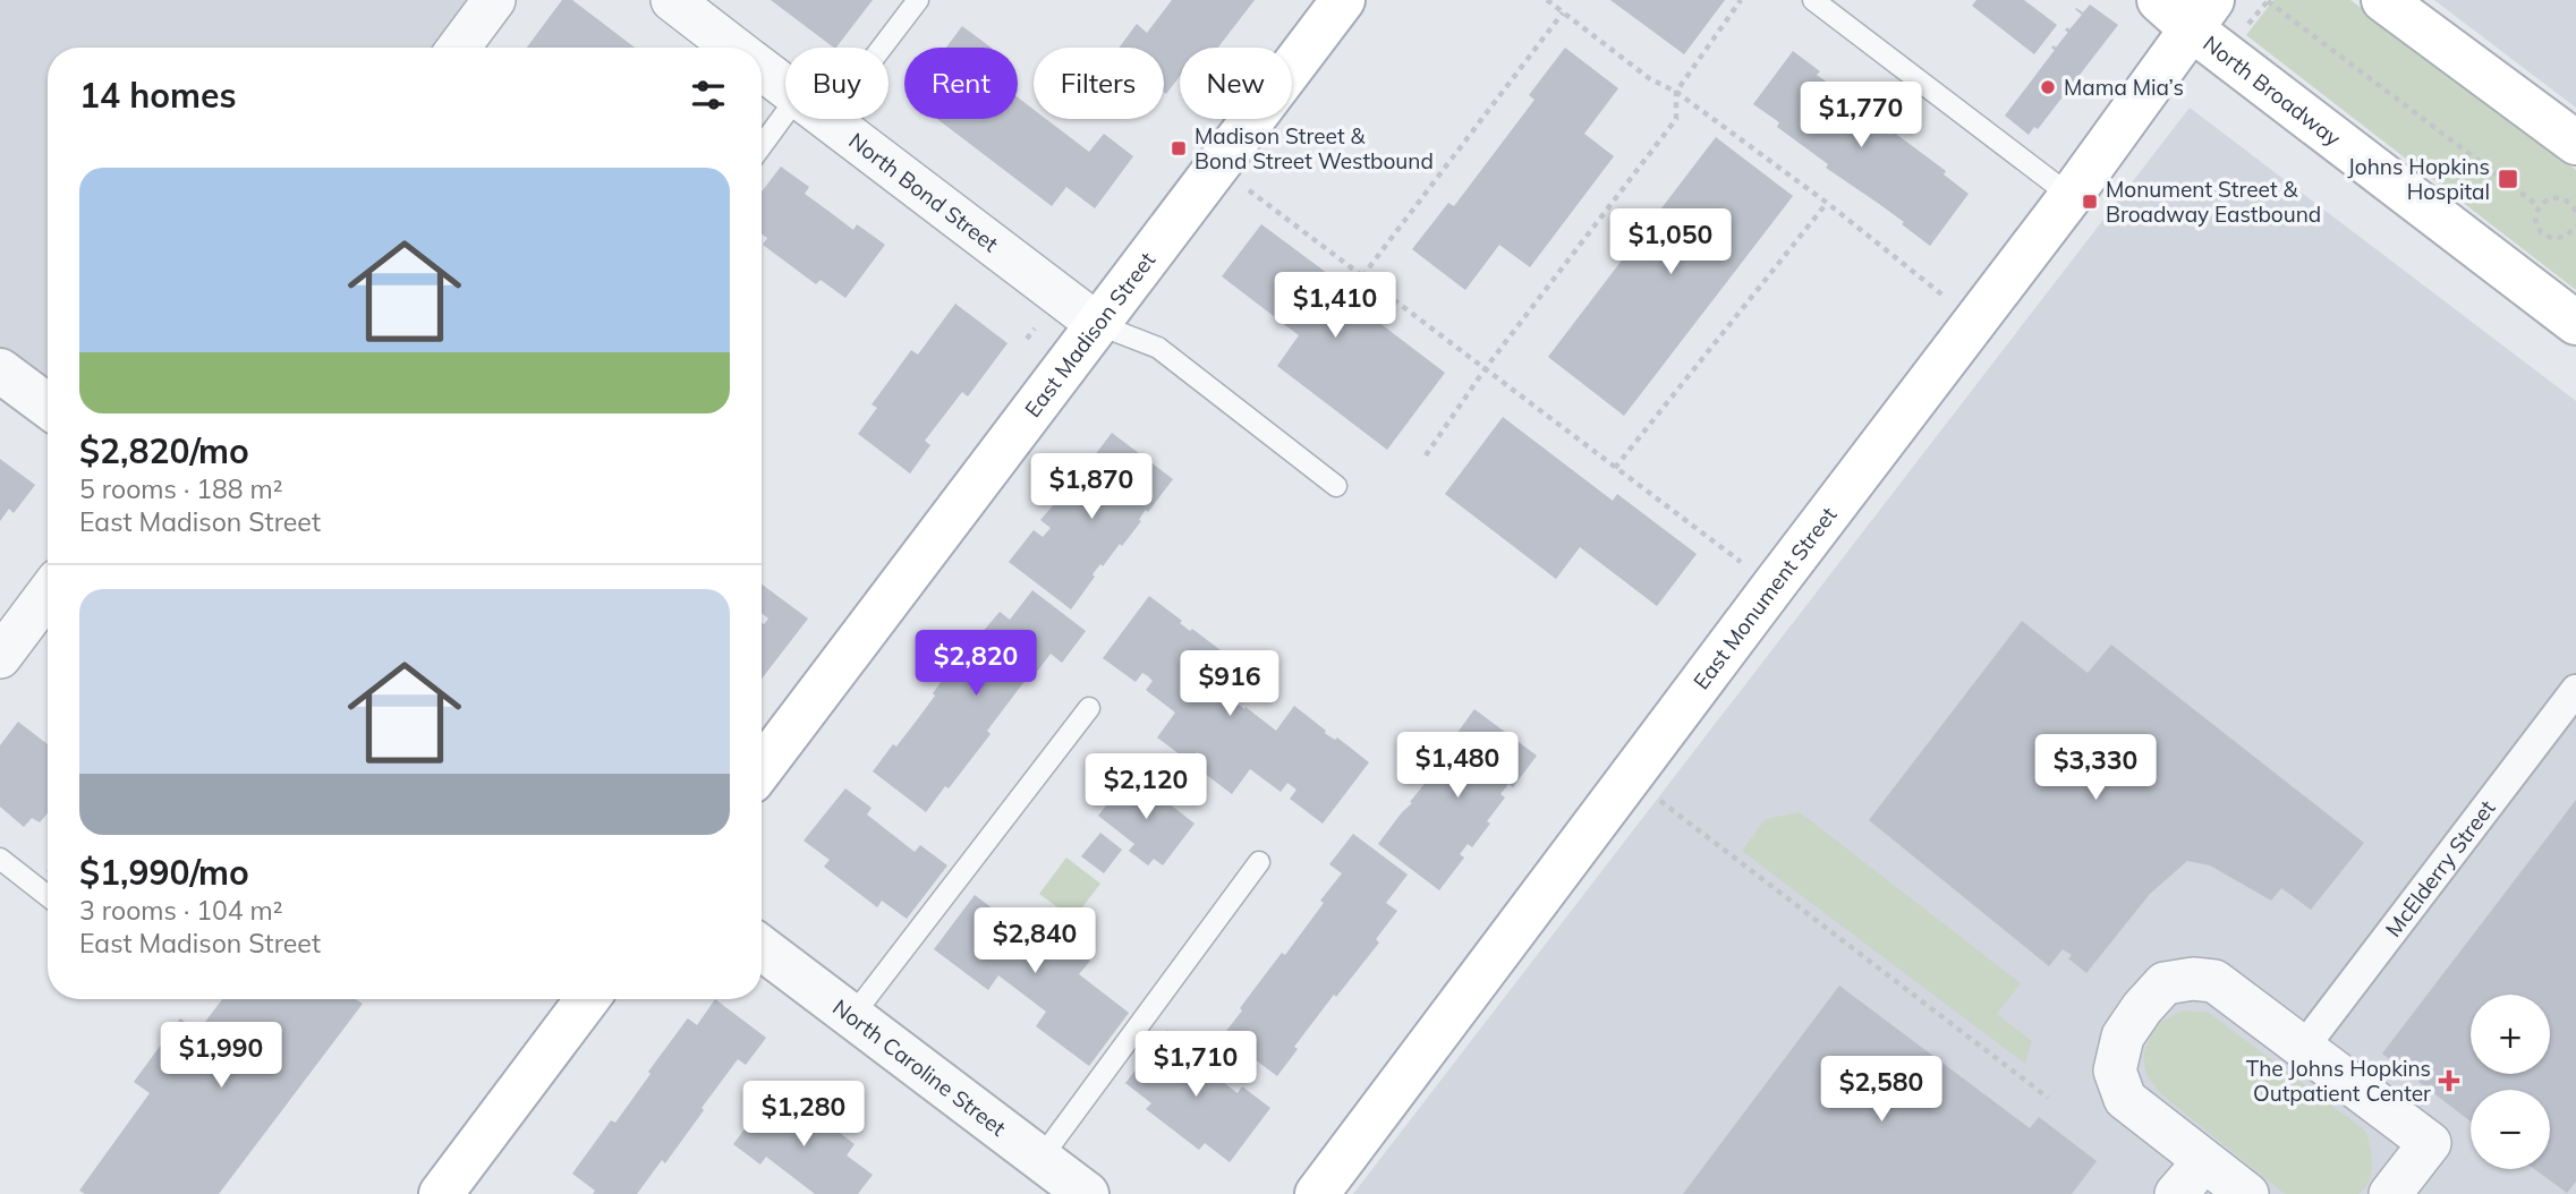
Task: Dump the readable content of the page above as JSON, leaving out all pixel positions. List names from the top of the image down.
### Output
{
  "streets": {
    "main road": ["North Broadway", "East Madison Street", "East Monument Street"],
    "street": ["North Bond Street", "McElderry Street", "North Caroline Street"]
  },
  "crossings": [
    ["North Broadway", "East Monument Street"],
    ["North Bond Street", "East Madison Street"]
  ],
  "places": {
    "other": ["Mama Mia’s"],
    "transit": ["Madison Street & Bond Street Westbound", "Johns Hopkins Hospital", "Monument Street & Broadway Eastbound"],
    "health": ["The Johns Hopkins Outpatient Center"]
  },
  "page": {
    "chip": [
      "Buy",
      "Rent",
      "Filters",
      "New"
    ],
    "heading": "14 homes",
    "price": [
      "$1,770",
      "$1,050",
      "$1,410",
      "$1,870",
      "$2,820",
      "$916",
      "$1,480",
      "$3,330",
      "$2,120",
      "$2,840",
      "$1,990",
      "$1,710",
      "$2,580",
      "$1,280"
    ],
    "list": [
      {
        "name": "$2,820/mo",
        "note": "5 rooms · 188 m² · East Madison Street"
      },
      {
        "name": "$1,990/mo",
        "note": "3 rooms · 104 m² · East Madison Street"
      }
    ],
    "map_buttons": ["+", "−"]
  }
}
